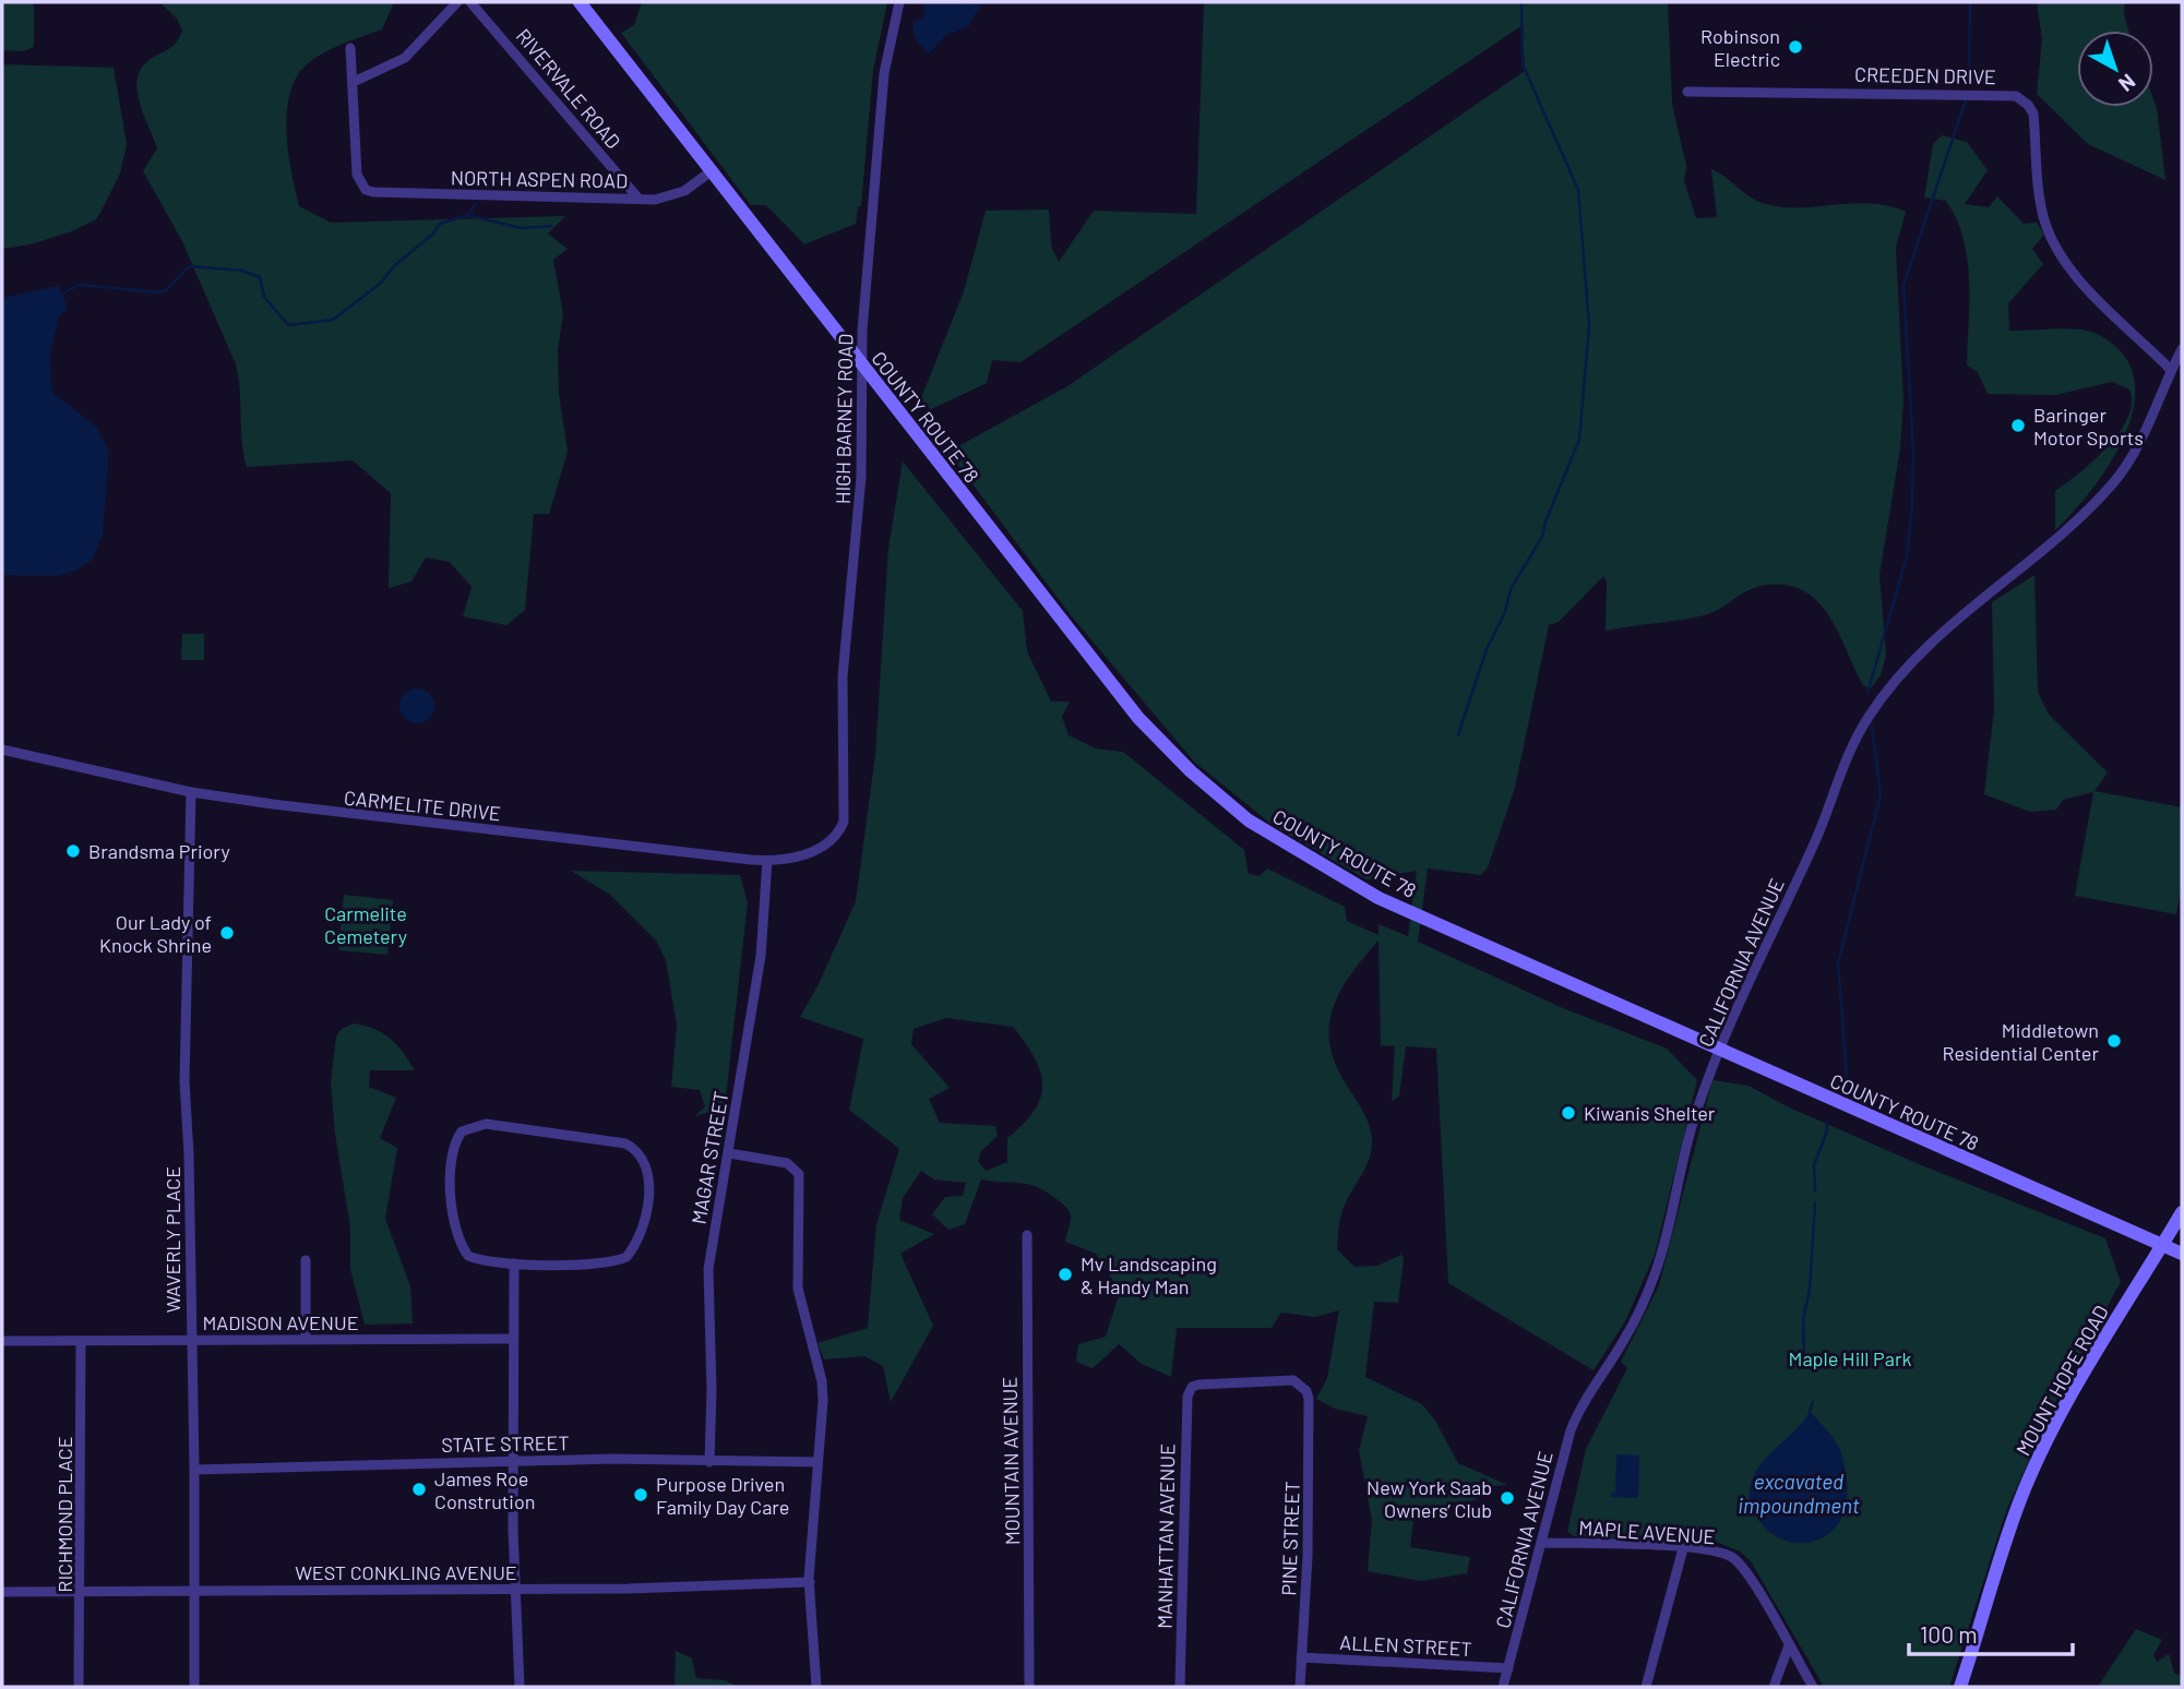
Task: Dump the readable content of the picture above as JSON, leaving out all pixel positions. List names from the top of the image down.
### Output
{
  "streets": {
    "street": [
      "CREEDEN DRIVE",
      "RIVERVALE ROAD",
      "NORTH ASPEN ROAD",
      "COUNTY ROUTE 78",
      "HIGH BARNEY ROAD",
      "CARMELITE DRIVE",
      "CALIFORNIA AVENUE",
      "MAGAR STREET",
      "WAVERLY PLACE",
      "MADISON AVENUE",
      "MOUNT HOPE ROAD",
      "STATE STREET",
      "MOUNTAIN AVENUE",
      "RICHMOND PLACE",
      "MAPLE AVENUE",
      "MANHATTAN AVENUE",
      "PINE STREET",
      "WEST CONKLING AVENUE",
      "ALLEN STREET"
    ]
  },
  "crossings": [
    ["CREEDEN DRIVE", "CALIFORNIA AVENUE"],
    ["RIVERVALE ROAD", "NORTH ASPEN ROAD"],
    ["NORTH ASPEN ROAD", "COUNTY ROUTE 78"],
    ["COUNTY ROUTE 78", "HIGH BARNEY ROAD"],
    ["COUNTY ROUTE 78", "CALIFORNIA AVENUE"],
    ["COUNTY ROUTE 78", "MOUNT HOPE ROAD"],
    ["HIGH BARNEY ROAD", "CARMELITE DRIVE"],
    ["CARMELITE DRIVE", "MAGAR STREET"],
    ["CARMELITE DRIVE", "WAVERLY PLACE"],
    ["CALIFORNIA AVENUE", "MAPLE AVENUE"],
    ["CALIFORNIA AVENUE", "ALLEN STREET"],
    ["MAGAR STREET", "STATE STREET"],
    ["WAVERLY PLACE", "MADISON AVENUE"],
    ["WAVERLY PLACE", "STATE STREET"],
    ["WAVERLY PLACE", "WEST CONKLING AVENUE"],
    ["MADISON AVENUE", "RICHMOND PLACE"],
    ["RICHMOND PLACE", "WEST CONKLING AVENUE"],
    ["MANHATTAN AVENUE", "PINE STREET"],
    ["PINE STREET", "ALLEN STREET"]
  ],
  "water": ["excavated impoundment"],
  "parks": ["Carmelite Cemetery", "Maple Hill Park"],
  "places": [
    "Robinson Electric",
    "Baringer Motor Sports",
    "Brandsma Priory",
    "Our Lady of Knock Shrine",
    "Middletown Residential Center",
    "Kiwanis Shelter",
    "Mv Landscaping & Handy Man",
    "James Roe Constrution",
    "Purpose Driven Family Day Care",
    "New York Saab Owners’ Club"
  ],
  "scale_bar": "100 m",
  "north": "bottom right"
}
